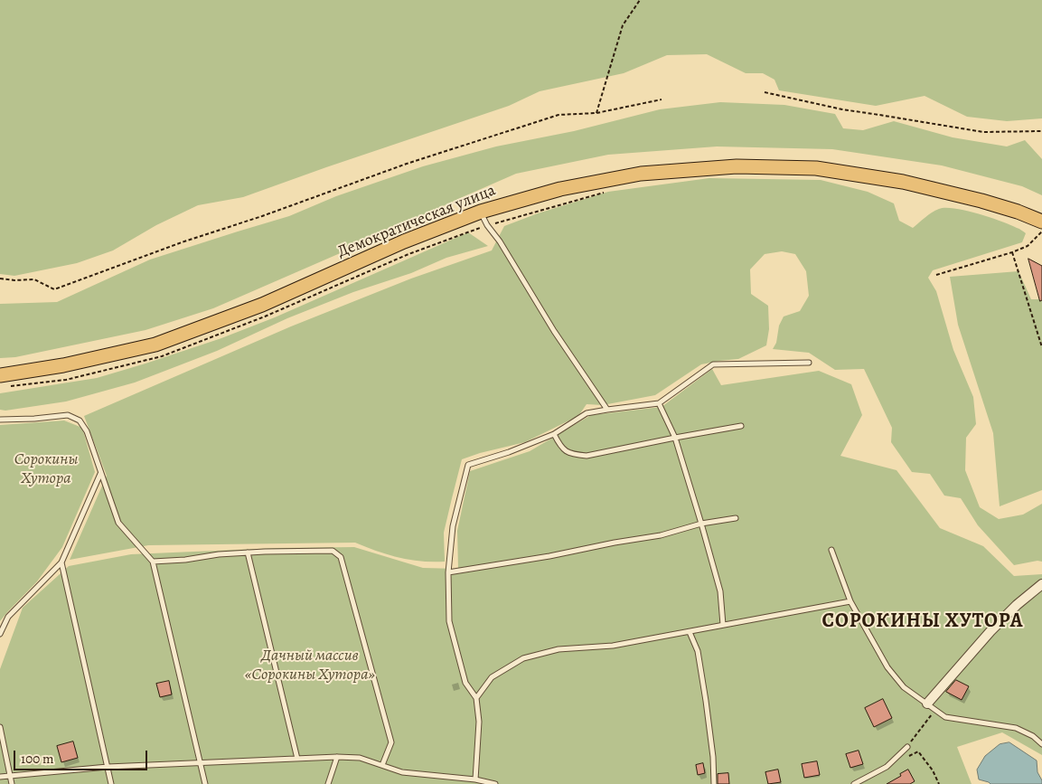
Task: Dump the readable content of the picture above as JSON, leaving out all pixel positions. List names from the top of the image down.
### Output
{
  "streets": {
    "main road": ["Демократическая улица"]
  },
  "districts": ["СОРОКИНЫ ХУТОРА"],
  "parks": ["Сорокины Хутора", "Дачный массив «Сорокины Хутора»"],
  "scale_bar": "100 m"
}
